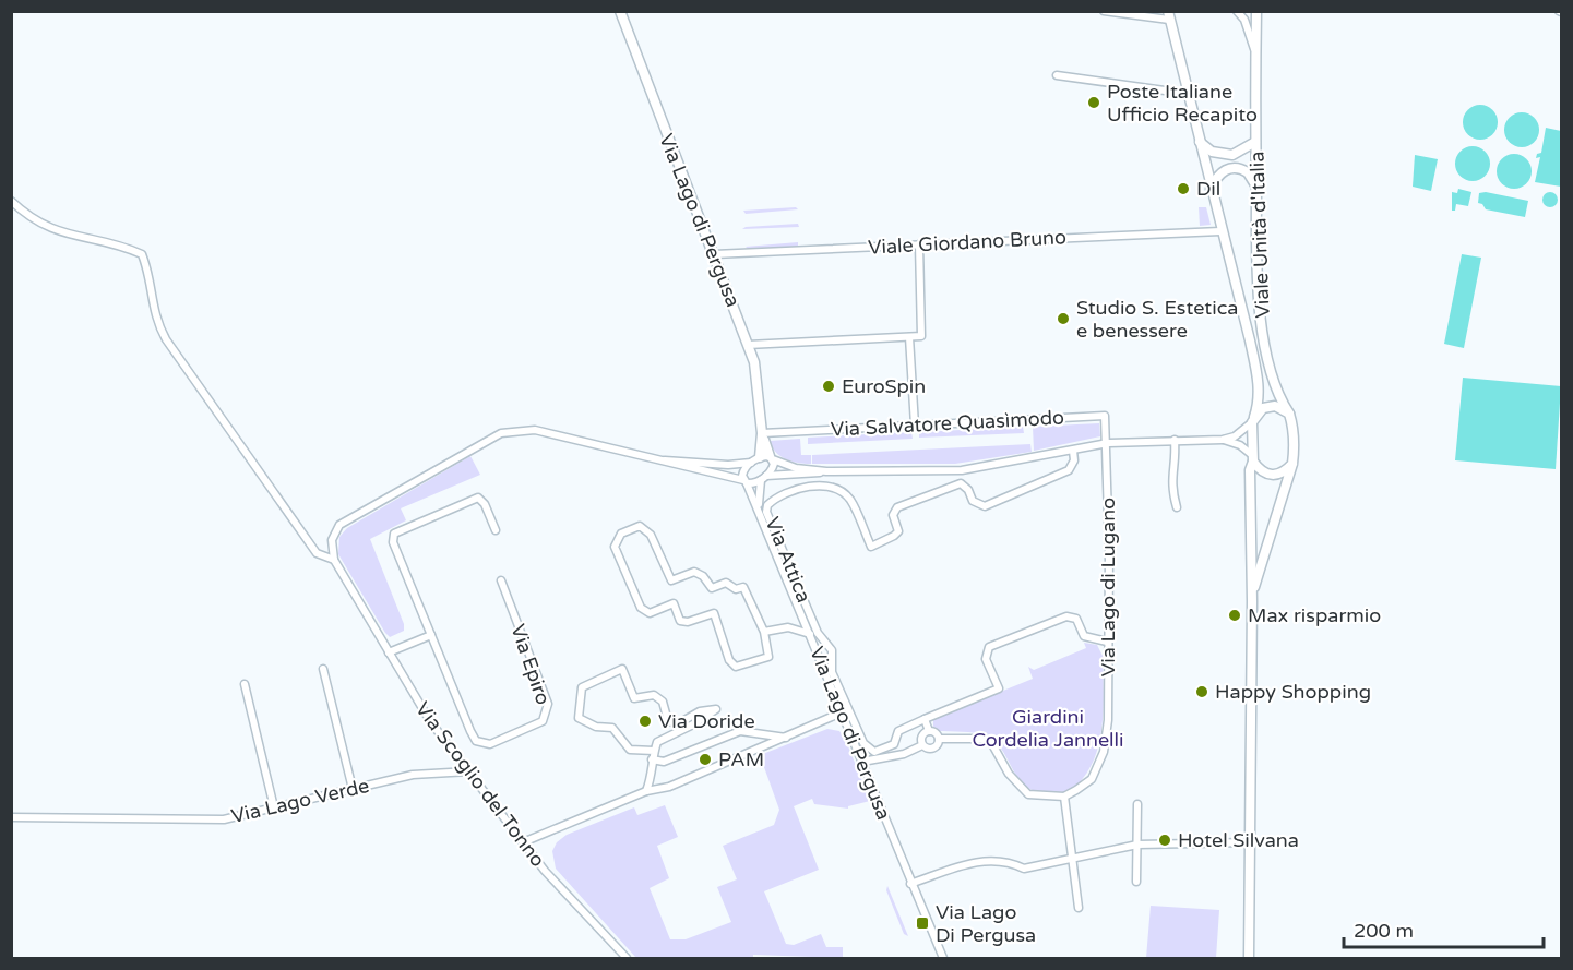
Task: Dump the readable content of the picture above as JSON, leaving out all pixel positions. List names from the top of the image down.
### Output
{
  "streets": {
    "main road": ["Via Lago di Pergusa", "Viale Unità d'Italia"],
    "street": [
      "Viale Giordano Bruno",
      "Via Salvatore Quasìmodo",
      "Via Attica",
      "Via Lago di Lugano",
      "Via Epiro",
      "Via Scoglio del Tonno",
      "Via Lago Verde"
    ]
  },
  "crossings": [
    ["Via Lago di Pergusa", "Viale Giordano Bruno"],
    ["Via Lago di Pergusa", "Via Salvatore Quasìmodo"],
    ["Viale Unità d'Italia", "Viale Giordano Bruno"],
    ["Via Attica", "Via Lago di Lugano"],
    ["Via Scoglio del Tonno", "Via Lago Verde"]
  ],
  "parks": ["Giardini Cordelia Jannelli"],
  "places": {
    "other": [
      "Poste Italiane Ufficio Recapito",
      "Dil",
      "Studio S. Estetica e benessere",
      "EuroSpin",
      "Max risparmio",
      "Happy Shopping",
      "Via Doride",
      "PAM",
      "Hotel Silvana"
    ],
    "transit": ["Via Lago Di Pergusa"]
  },
  "scale_bar": "200 m"
}
